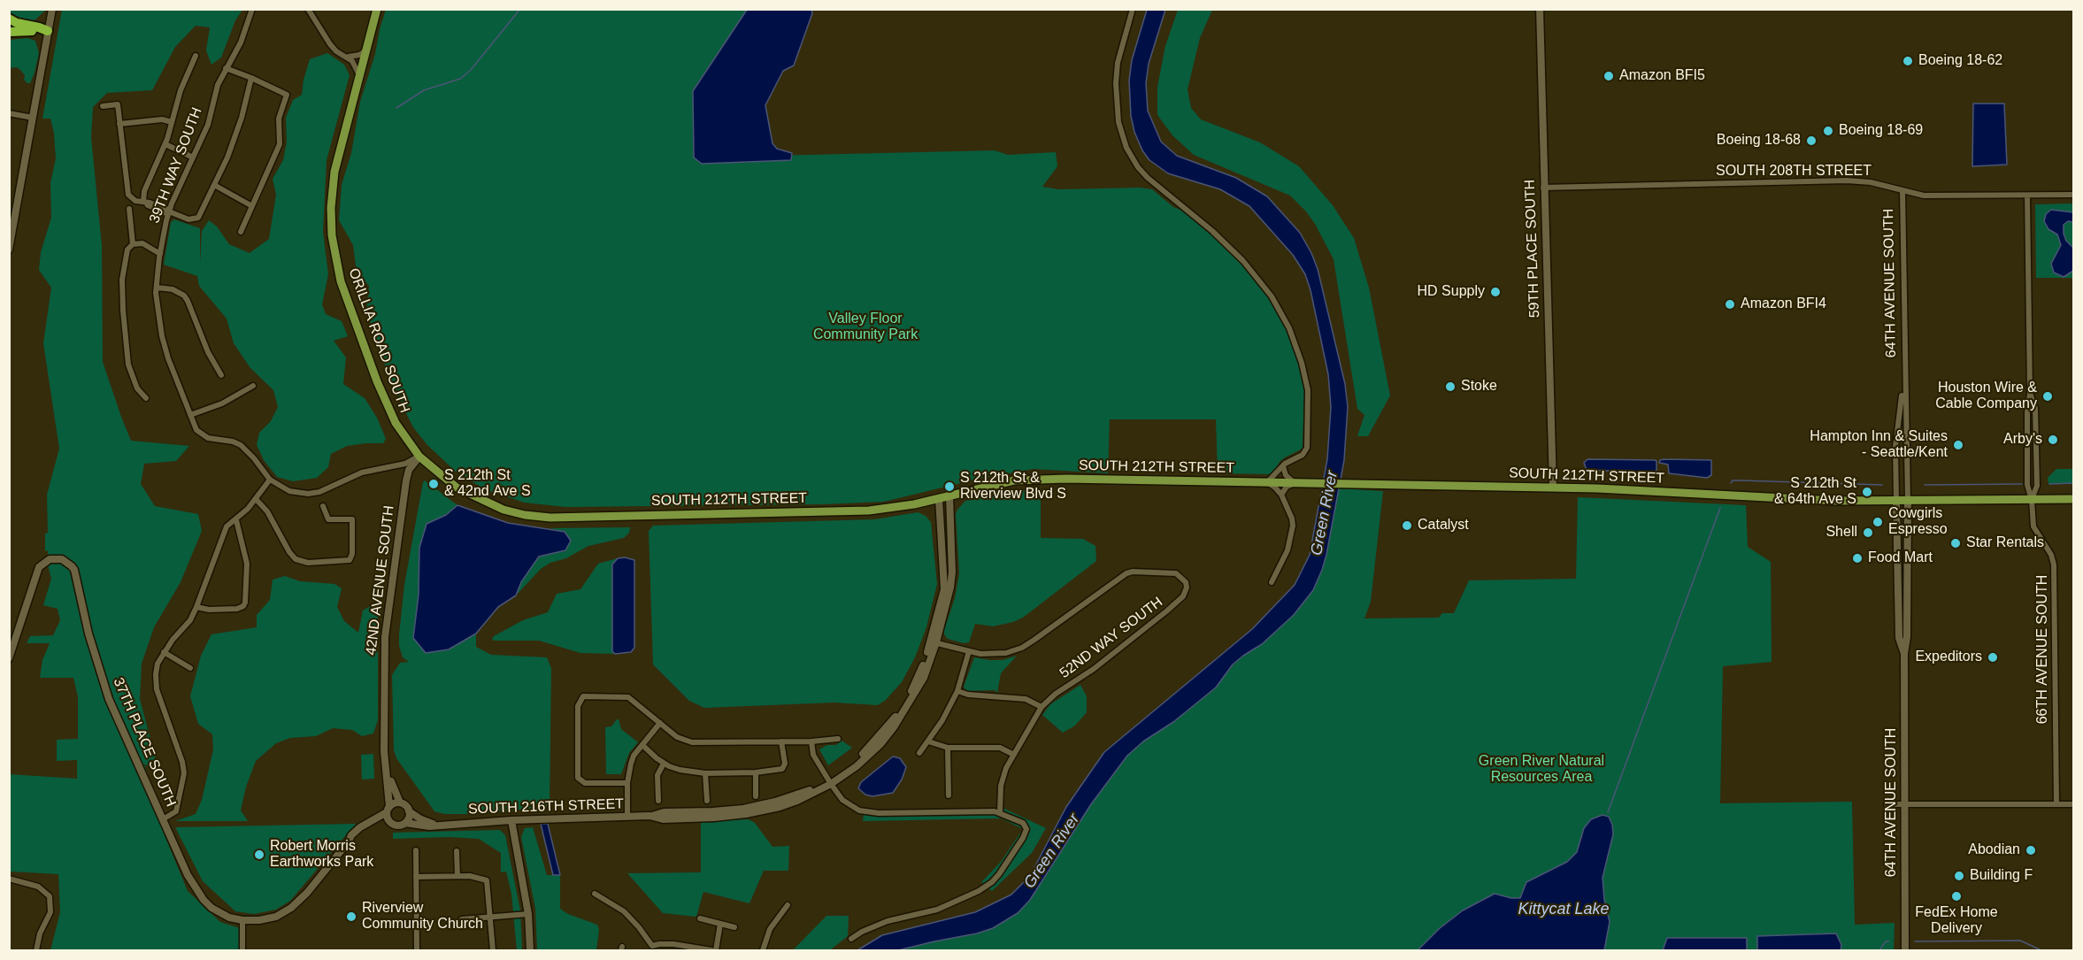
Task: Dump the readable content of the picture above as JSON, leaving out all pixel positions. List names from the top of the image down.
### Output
{
  "streets": {
    "main road": ["ORILLIA ROAD SOUTH", "SOUTH 212TH STREET"],
    "street": [
      "39TH WAY SOUTH",
      "SOUTH 208TH STREET",
      "59TH PLACE SOUTH",
      "64TH AVENUE SOUTH",
      "42ND AVENUE SOUTH",
      "52ND WAY SOUTH",
      "66TH AVENUE SOUTH",
      "37TH PLACE SOUTH",
      "SOUTH 216TH STREET"
    ]
  },
  "crossings": [
    ["SOUTH 208TH STREET", "59TH PLACE SOUTH"],
    ["SOUTH 208TH STREET", "64TH AVENUE SOUTH"],
    ["SOUTH 208TH STREET", "66TH AVENUE SOUTH"],
    ["59TH PLACE SOUTH", "SOUTH 212TH STREET"],
    ["64TH AVENUE SOUTH", "SOUTH 212TH STREET"],
    ["ORILLIA ROAD SOUTH", "SOUTH 212TH STREET"],
    ["ORILLIA ROAD SOUTH", "42ND AVENUE SOUTH"],
    ["SOUTH 212TH STREET", "42ND AVENUE SOUTH"],
    ["SOUTH 212TH STREET", "66TH AVENUE SOUTH"],
    ["42ND AVENUE SOUTH", "SOUTH 216TH STREET"]
  ],
  "water": ["Green River", "Kittycat Lake"],
  "parks": ["Valley Floor Community Park", "Green River Natural Resources Area"],
  "places": [
    "Boeing 18-62",
    "Amazon BFI5",
    "Boeing 18-69",
    "Boeing 18-68",
    "HD Supply",
    "Amazon BFI4",
    "Stoke",
    "Houston Wire & Cable Company",
    "Arby's",
    "Hampton Inn & Suites - Seattle/Kent",
    "S 212th St & 42nd Ave S",
    "S 212th St & Riverview Blvd S",
    "S 212th St & 64th Ave S",
    "Cowgirls Espresso",
    "Catalyst",
    "Shell",
    "Star Rentals",
    "Food Mart",
    "Expeditors",
    "Abodian",
    "Robert Morris Earthworks Park",
    "Building F",
    "FedEx Home Delivery",
    "Riverview Community Church"
  ]
}
